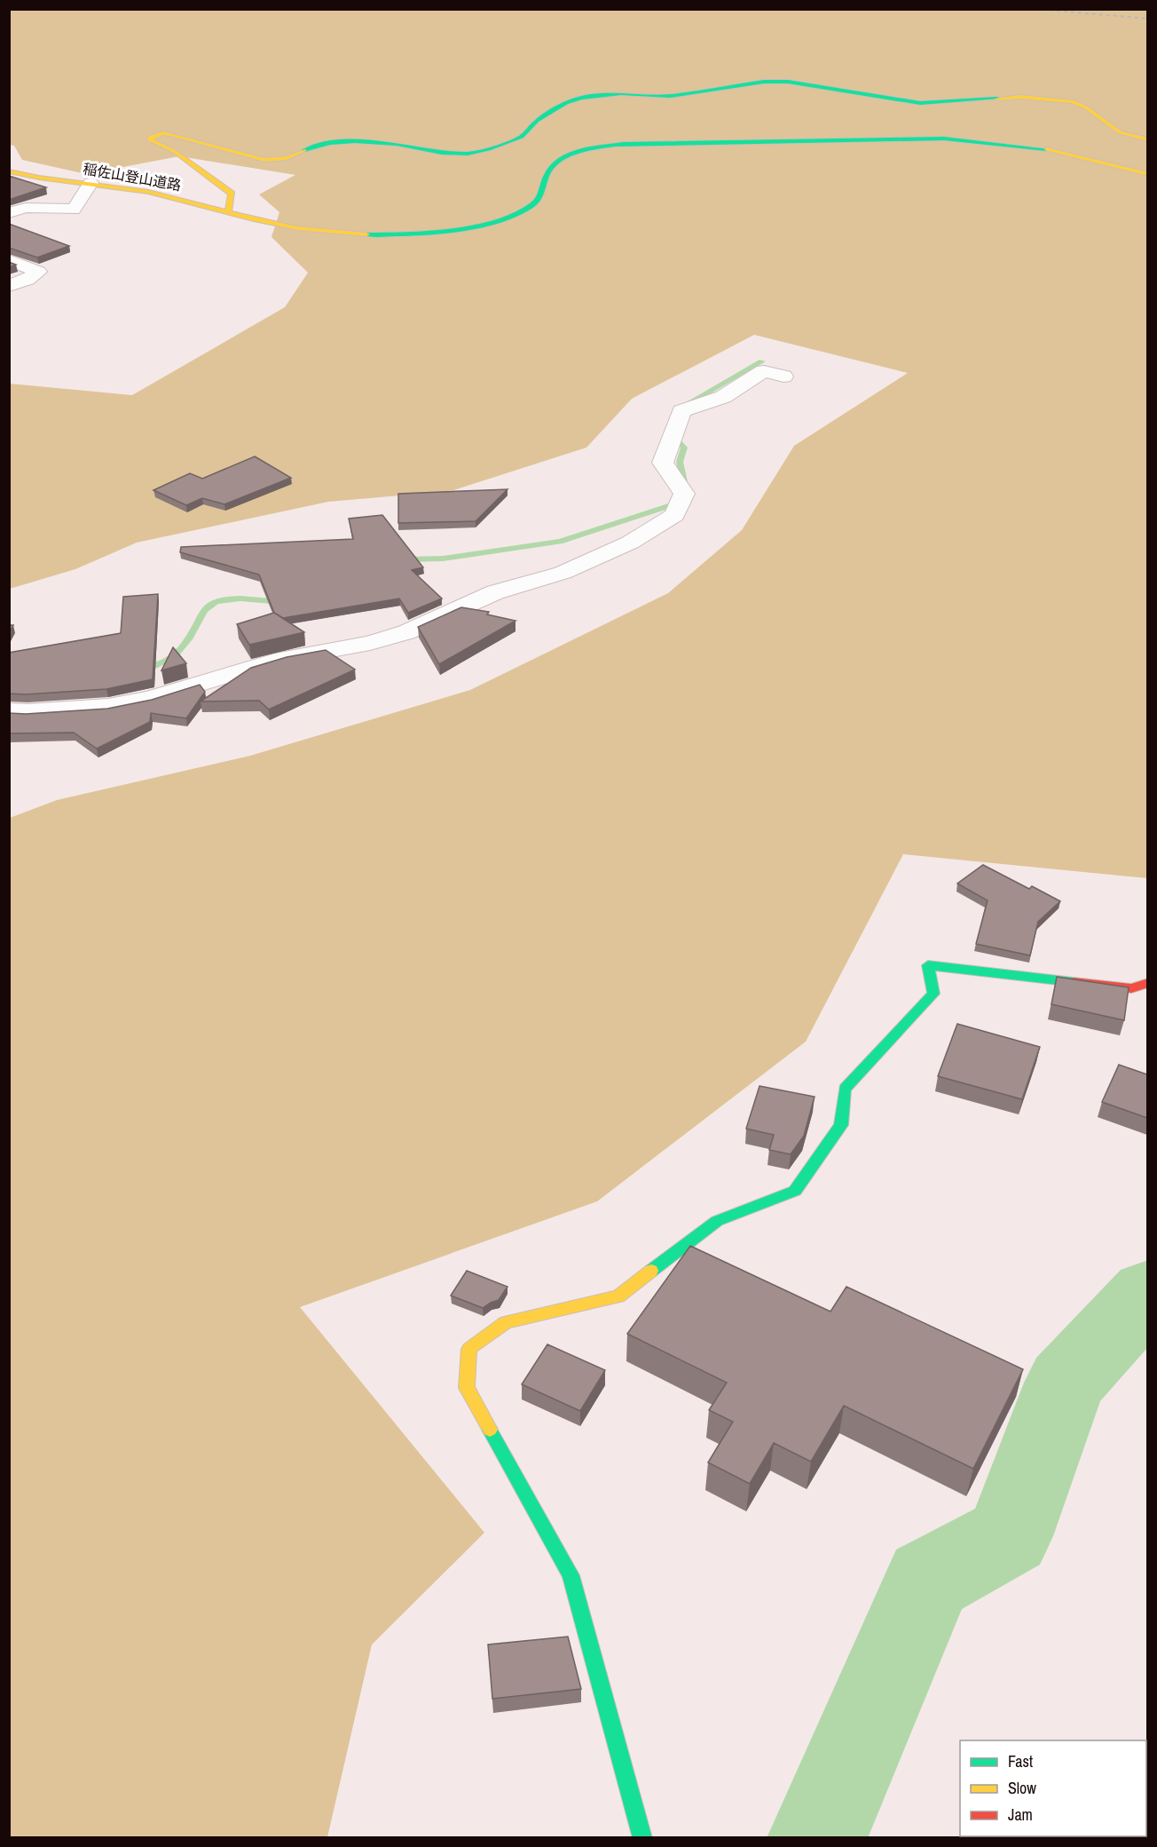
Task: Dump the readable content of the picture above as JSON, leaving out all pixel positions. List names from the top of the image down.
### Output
{
  "streets": {
    "street": ["稲佐山登山道路"]
  },
  "legend": ["Fast", "Slow", "Jam"]
}
